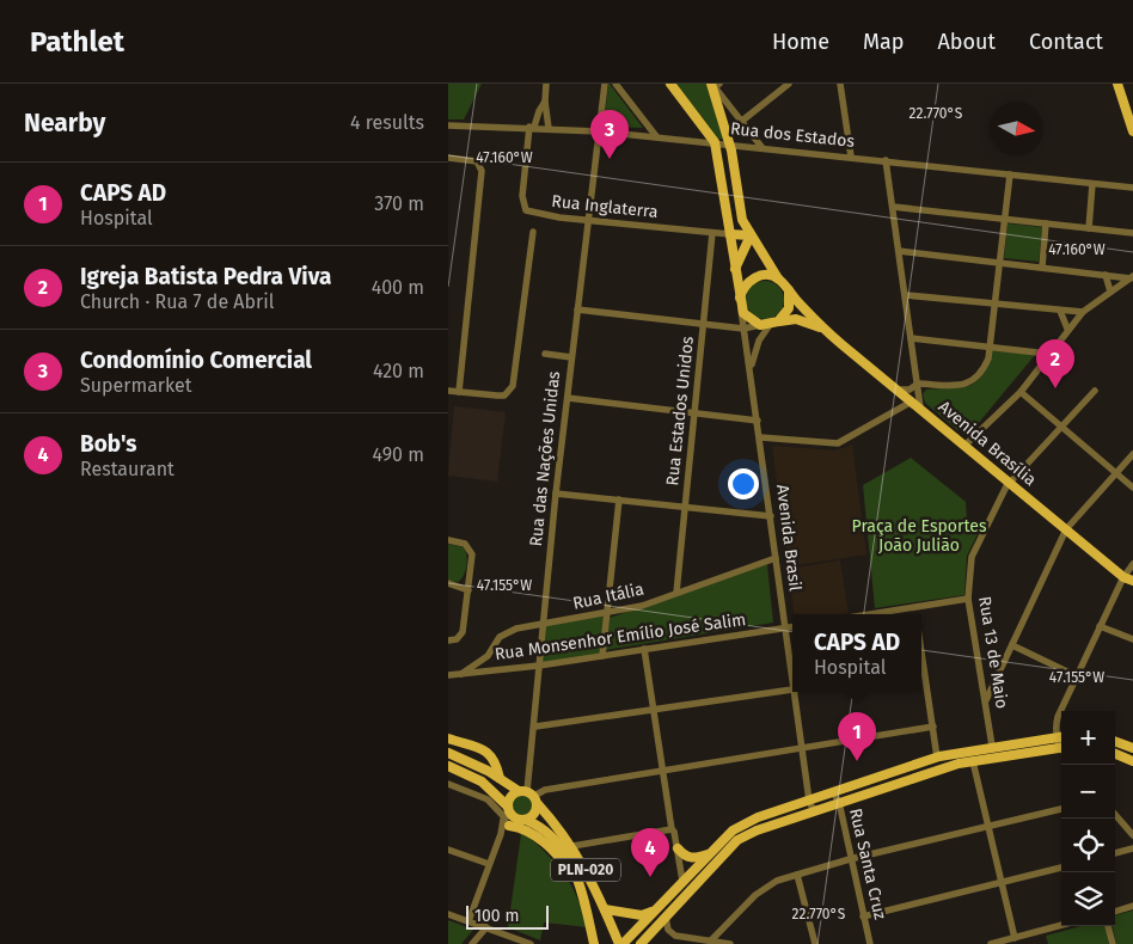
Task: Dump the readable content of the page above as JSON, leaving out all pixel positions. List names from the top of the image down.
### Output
{
  "streets": {
    "main road": ["Avenida Brasília", "Avenida Brasil", "PLN-020"],
    "street": [
      "Rua dos Estados",
      "Rua Inglaterra",
      "Rua Estados Unidos",
      "Rua das Nações Unidas",
      "Rua Itália",
      "Rua Monsenhor Emílio José Salim",
      "Rua 13 de Maio",
      "Rua Santa Cruz"
    ]
  },
  "crossings": [
    ["Rua dos Estados", "Rua Inglaterra"],
    ["Rua dos Estados", "Rua das Nações Unidas"],
    ["Rua dos Estados", "Avenida Brasil"],
    ["Rua Inglaterra", "Rua Estados Unidos"],
    ["Rua Inglaterra", "Rua das Nações Unidas"],
    ["Rua Inglaterra", "Avenida Brasil"],
    ["Rua Estados Unidos", "Rua Itália"],
    ["Avenida Brasília", "Avenida Brasil"],
    ["Avenida Brasília", "Rua 13 de Maio"],
    ["Rua das Nações Unidas", "Rua Itália"],
    ["Rua das Nações Unidas", "Rua Monsenhor Emílio José Salim"],
    ["Rua das Nações Unidas", "PLN-020"],
    ["Avenida Brasil", "Rua Itália"],
    ["Avenida Brasil", "Rua Monsenhor Emílio José Salim"],
    ["Rua Itália", "Rua Monsenhor Emílio José Salim"]
  ],
  "parks": ["Praça de Esportes João Julião"],
  "scale_bar": "100 m",
  "north": "right",
  "page": {
    "header": "Pathlet",
    "nav": [
      "Home",
      "Map",
      "About",
      "Contact"
    ],
    "heading": ["Nearby", "4 results"],
    "pins": [
      "3",
      "2",
      "1",
      "4"
    ],
    "list": [
      {
        "mark": "1",
        "name": "CAPS AD",
        "note": "Hospital",
        "value": "370 m"
      },
      {
        "mark": "2",
        "name": "Igreja Batista Pedra Viva",
        "note": "Church · Rua 7 de Abril",
        "value": "400 m"
      },
      {
        "mark": "3",
        "name": "Condomínio Comercial",
        "note": "Supermarket",
        "value": "420 m"
      },
      {
        "mark": "4",
        "name": "Bob's",
        "note": "Restaurant",
        "value": "490 m"
      }
    ],
    "popup": ["CAPS AD", "Hospital"],
    "map_buttons": ["+", "−"],
    "scale": "100 m"
  },
  "coordinates": ["22.770°S", "47.160°W", "47.155°W"]
}
